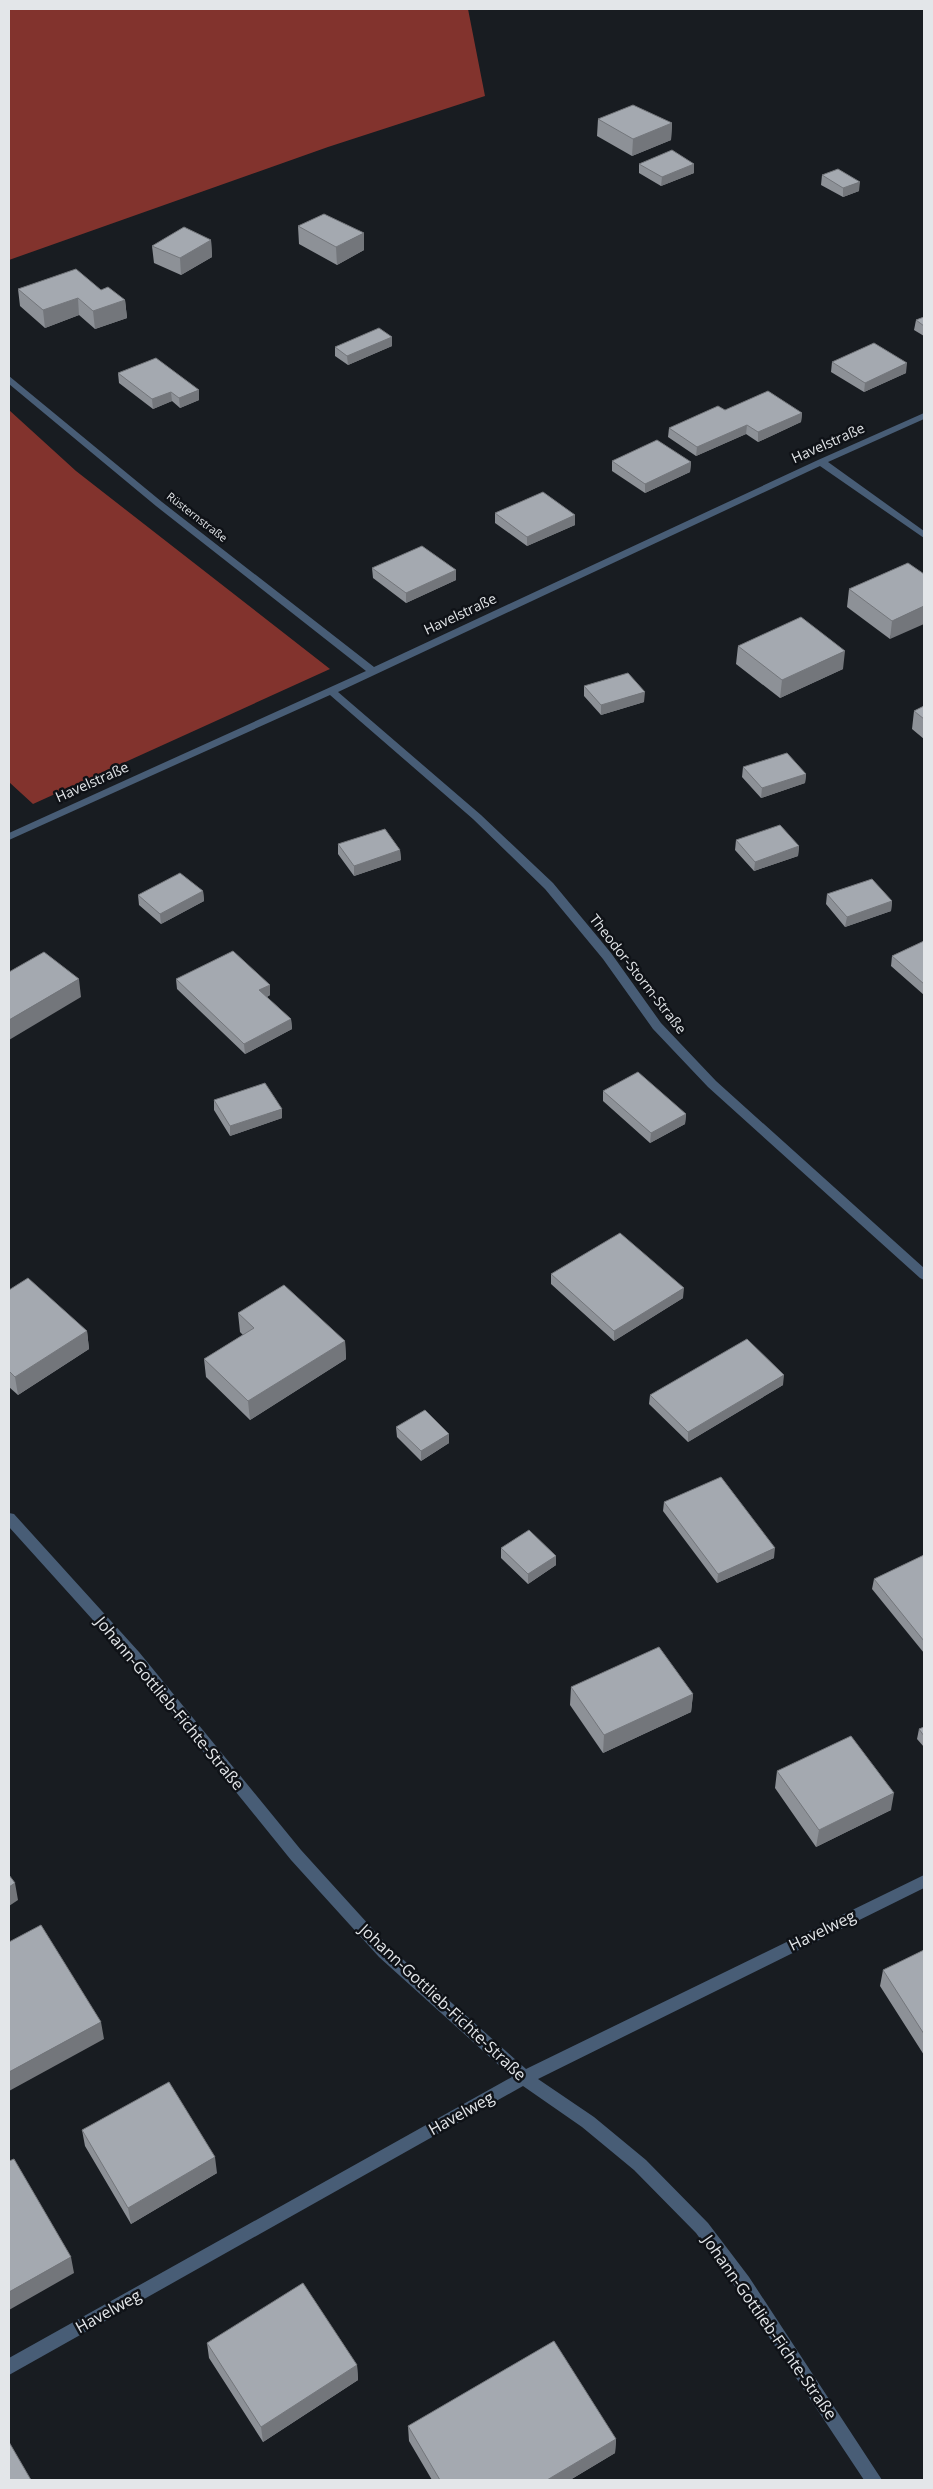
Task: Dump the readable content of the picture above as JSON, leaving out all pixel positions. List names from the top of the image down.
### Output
{
  "streets": {
    "street": [
      "Havelstraße",
      "Rüsternstraße",
      "Theodor-Storm-Straße",
      "Johann-Gottlieb-Fichte-Straße",
      "Havelweg"
    ]
  },
  "crossings": [
    ["Havelstraße", "Rüsternstraße"],
    ["Havelstraße", "Theodor-Storm-Straße"],
    ["Johann-Gottlieb-Fichte-Straße", "Havelweg"]
  ]
}
